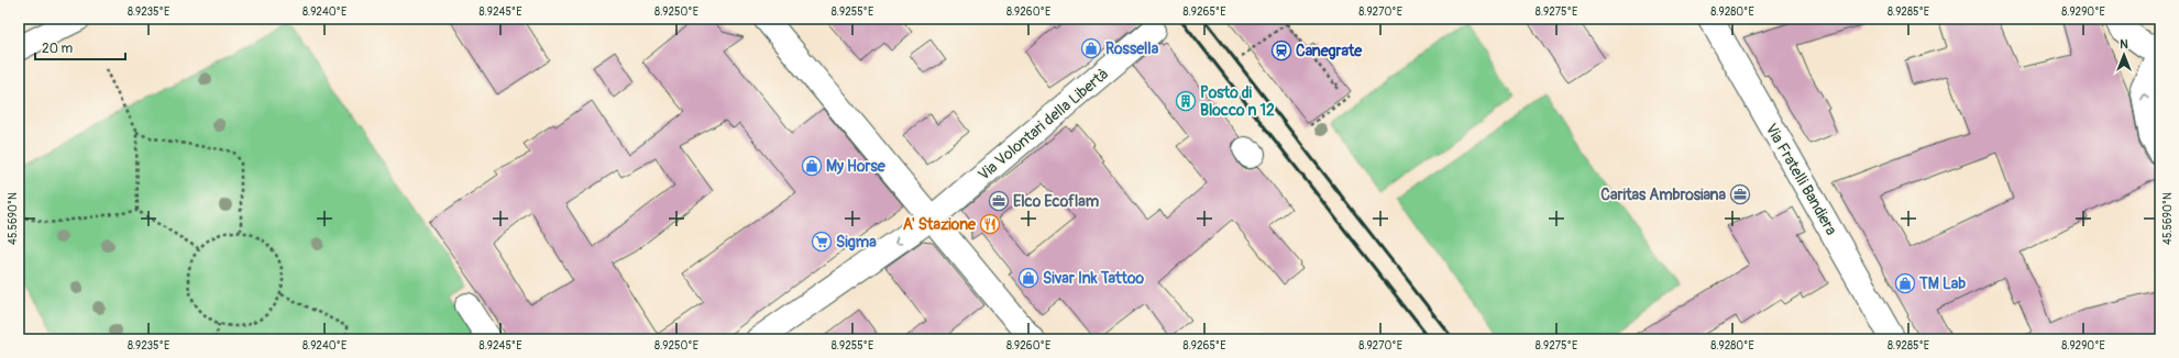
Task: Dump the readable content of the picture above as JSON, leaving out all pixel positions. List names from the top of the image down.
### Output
{
  "streets": {
    "street": ["Via Volontari della Libertà", "Via Fratelli Bandiera"]
  },
  "one_way": ["Via Volontari della Libertà"],
  "places": {
    "shop": [
      "Rossella",
      "My Horse",
      "Sivar Ink Tattoo",
      "TM Lab"
    ],
    "station": ["Canegrate"],
    "building": ["Posto di Blocco n 12"],
    "office": ["Caritas Ambrosiana", "Elco Ecoflam"],
    "restaurant": ["A' Stazione"],
    "supermarket": ["Sigma"]
  },
  "scale_bar": "20 m",
  "north": "top",
  "coordinates": [
    "8.9235°E",
    "8.9240°E",
    "8.9245°E",
    "8.9250°E",
    "8.9255°E",
    "8.9260°E",
    "8.9265°E",
    "8.9270°E",
    "8.9275°E",
    "8.9280°E",
    "8.9285°E",
    "8.9290°E",
    "45.5690°N"
  ]
}
